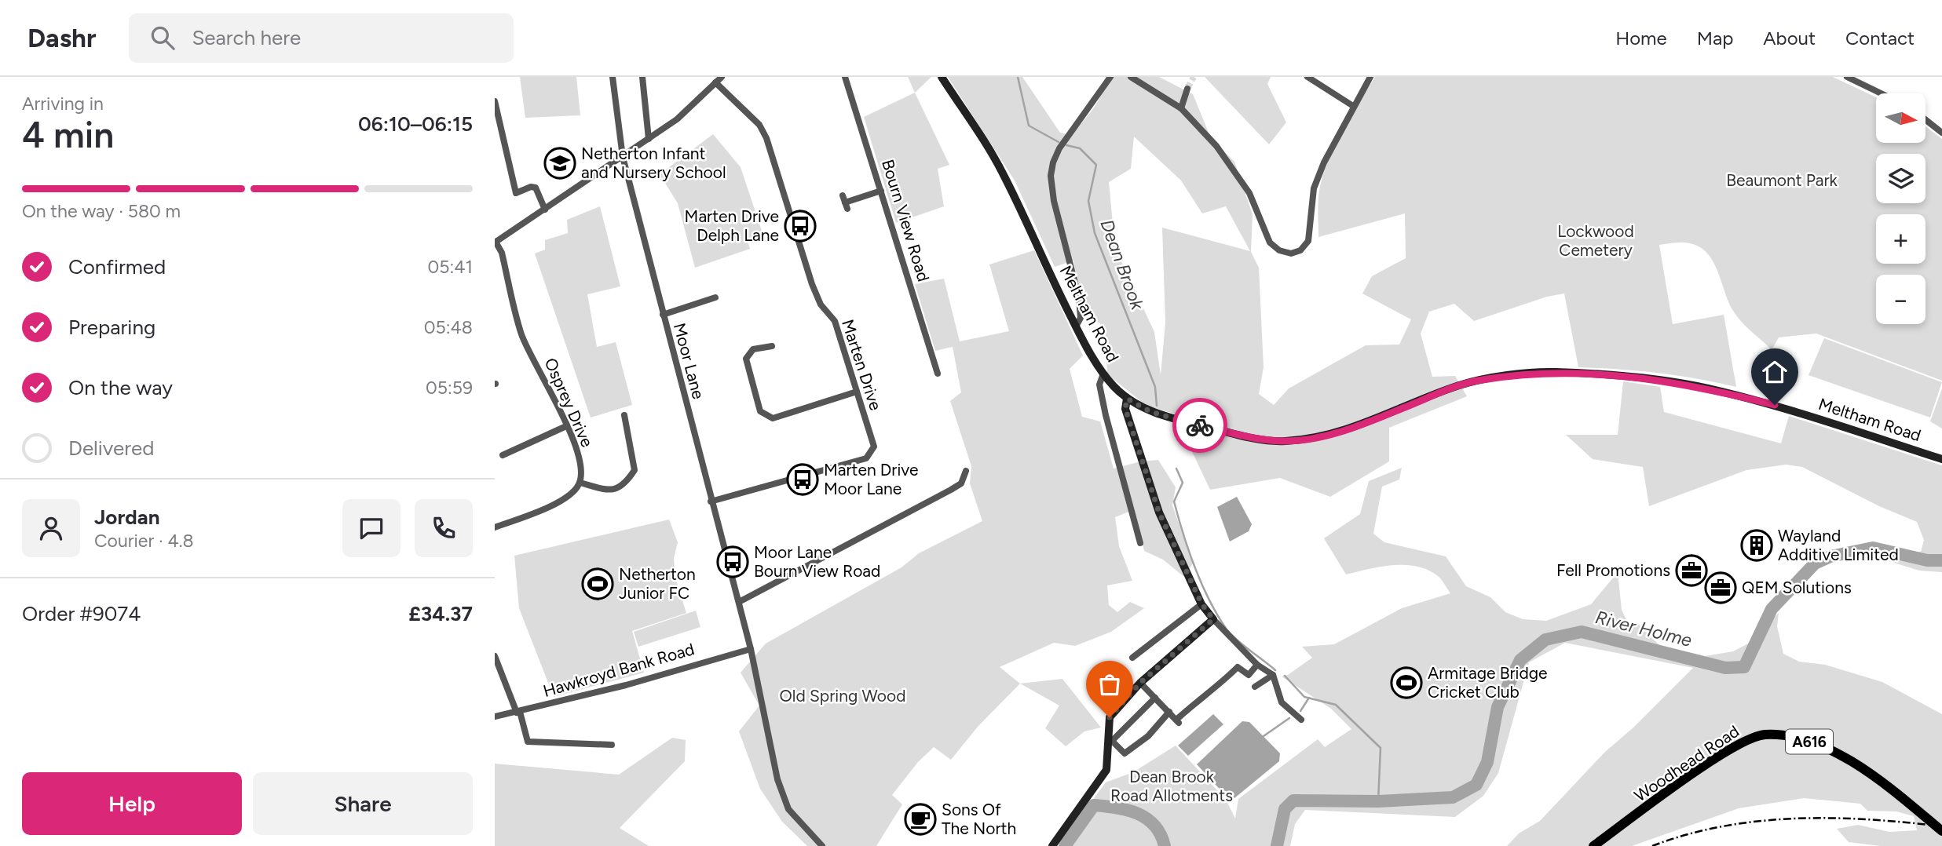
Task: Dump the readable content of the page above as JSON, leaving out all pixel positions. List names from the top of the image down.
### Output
{
  "streets": {
    "main road": ["Meltham Road", "A616", "Woodhead Road"],
    "street": [
      "Bourn View Road",
      "Moor Lane",
      "Marten Drive",
      "Osprey Drive",
      "Hawkroyd Bank Road"
    ]
  },
  "crossings": [
    ["Moor Lane", "Marten Drive"],
    ["Moor Lane", "Hawkroyd Bank Road"]
  ],
  "water": ["Dean Brook", "River Holme"],
  "parks": [
    "Beaumont Park",
    "Lockwood Cemetery",
    "Old Spring Wood",
    "Dean Brook Road Allotments"
  ],
  "places": {
    "school or university": ["Netherton Infant and Nursery School"],
    "bus stop": ["Marten Drive Delph Lane", "Marten Drive Moor Lane", "Moor Lane Bourn View Road"],
    "building": ["Wayland Additive Limited"],
    "office": ["Fell Promotions", "QEM Solutions"],
    "sports": ["Netherton Junior FC", "Armitage Bridge Cricket Club"],
    "cafe": ["Sons Of The North"]
  },
  "north": "right",
  "page": {
    "header": "Dashr",
    "search": "Search here",
    "nav": [
      "Home",
      "Map",
      "About",
      "Contact"
    ],
    "heading": ["4 min", "Arriving in", "06:10–06:15"],
    "panel": [
      "Jordan",
      "Courier · 4.8",
      "Order #9074",
      "£34.37"
    ],
    "map_buttons": ["+", "−"],
    "bar": "On the way · 580 m",
    "list": [
      ["Confirmed", "05:41"],
      ["Preparing", "05:48"],
      ["On the way", "05:59"],
      "Delivered"
    ],
    "buttons": ["Help", "Share"]
  }
}
